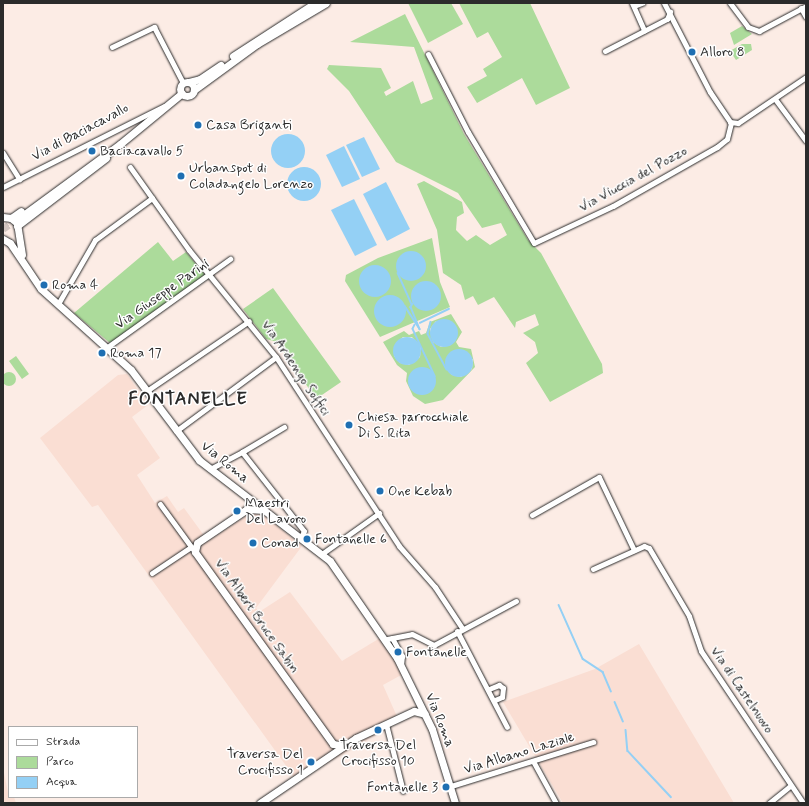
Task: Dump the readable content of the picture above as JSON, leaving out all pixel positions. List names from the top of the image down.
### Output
{
  "streets": {
    "main road": ["Via di Baciacavallo", "Via Roma", "Via Albert Bruce Sabin"],
    "street": [
      "Via Viuccia del Pozzo",
      "Via Giuseppe Parini",
      "Via Ardengo Soffici",
      "Via di Castelnuovo",
      "Via Albano Laziale"
    ]
  },
  "crossings": [
    ["Via Giuseppe Parini", "Via Ardengo Soffici"],
    ["Via Giuseppe Parini", "Via Roma"],
    ["Via Roma", "Via Albano Laziale"]
  ],
  "districts": ["FONTANELLE"],
  "places": [
    "Alloro 8",
    "Casa Briganti",
    "Baciacavallo 5",
    "Urbanspot di Coladangelo Lorenzo",
    "Roma 4",
    "Roma 17",
    "Chiesa parrocchiale Di S. Rita",
    "One Kebab",
    "Maestri Del Lavoro",
    "Fontanelle 6",
    "Conad",
    "Fontanelle",
    "Traversa Del Crocifisso 10",
    "Traversa Del Crocifisso 1",
    "Fontanelle 3"
  ],
  "legend": ["Strada", "Parco", "Acqua"]
}
